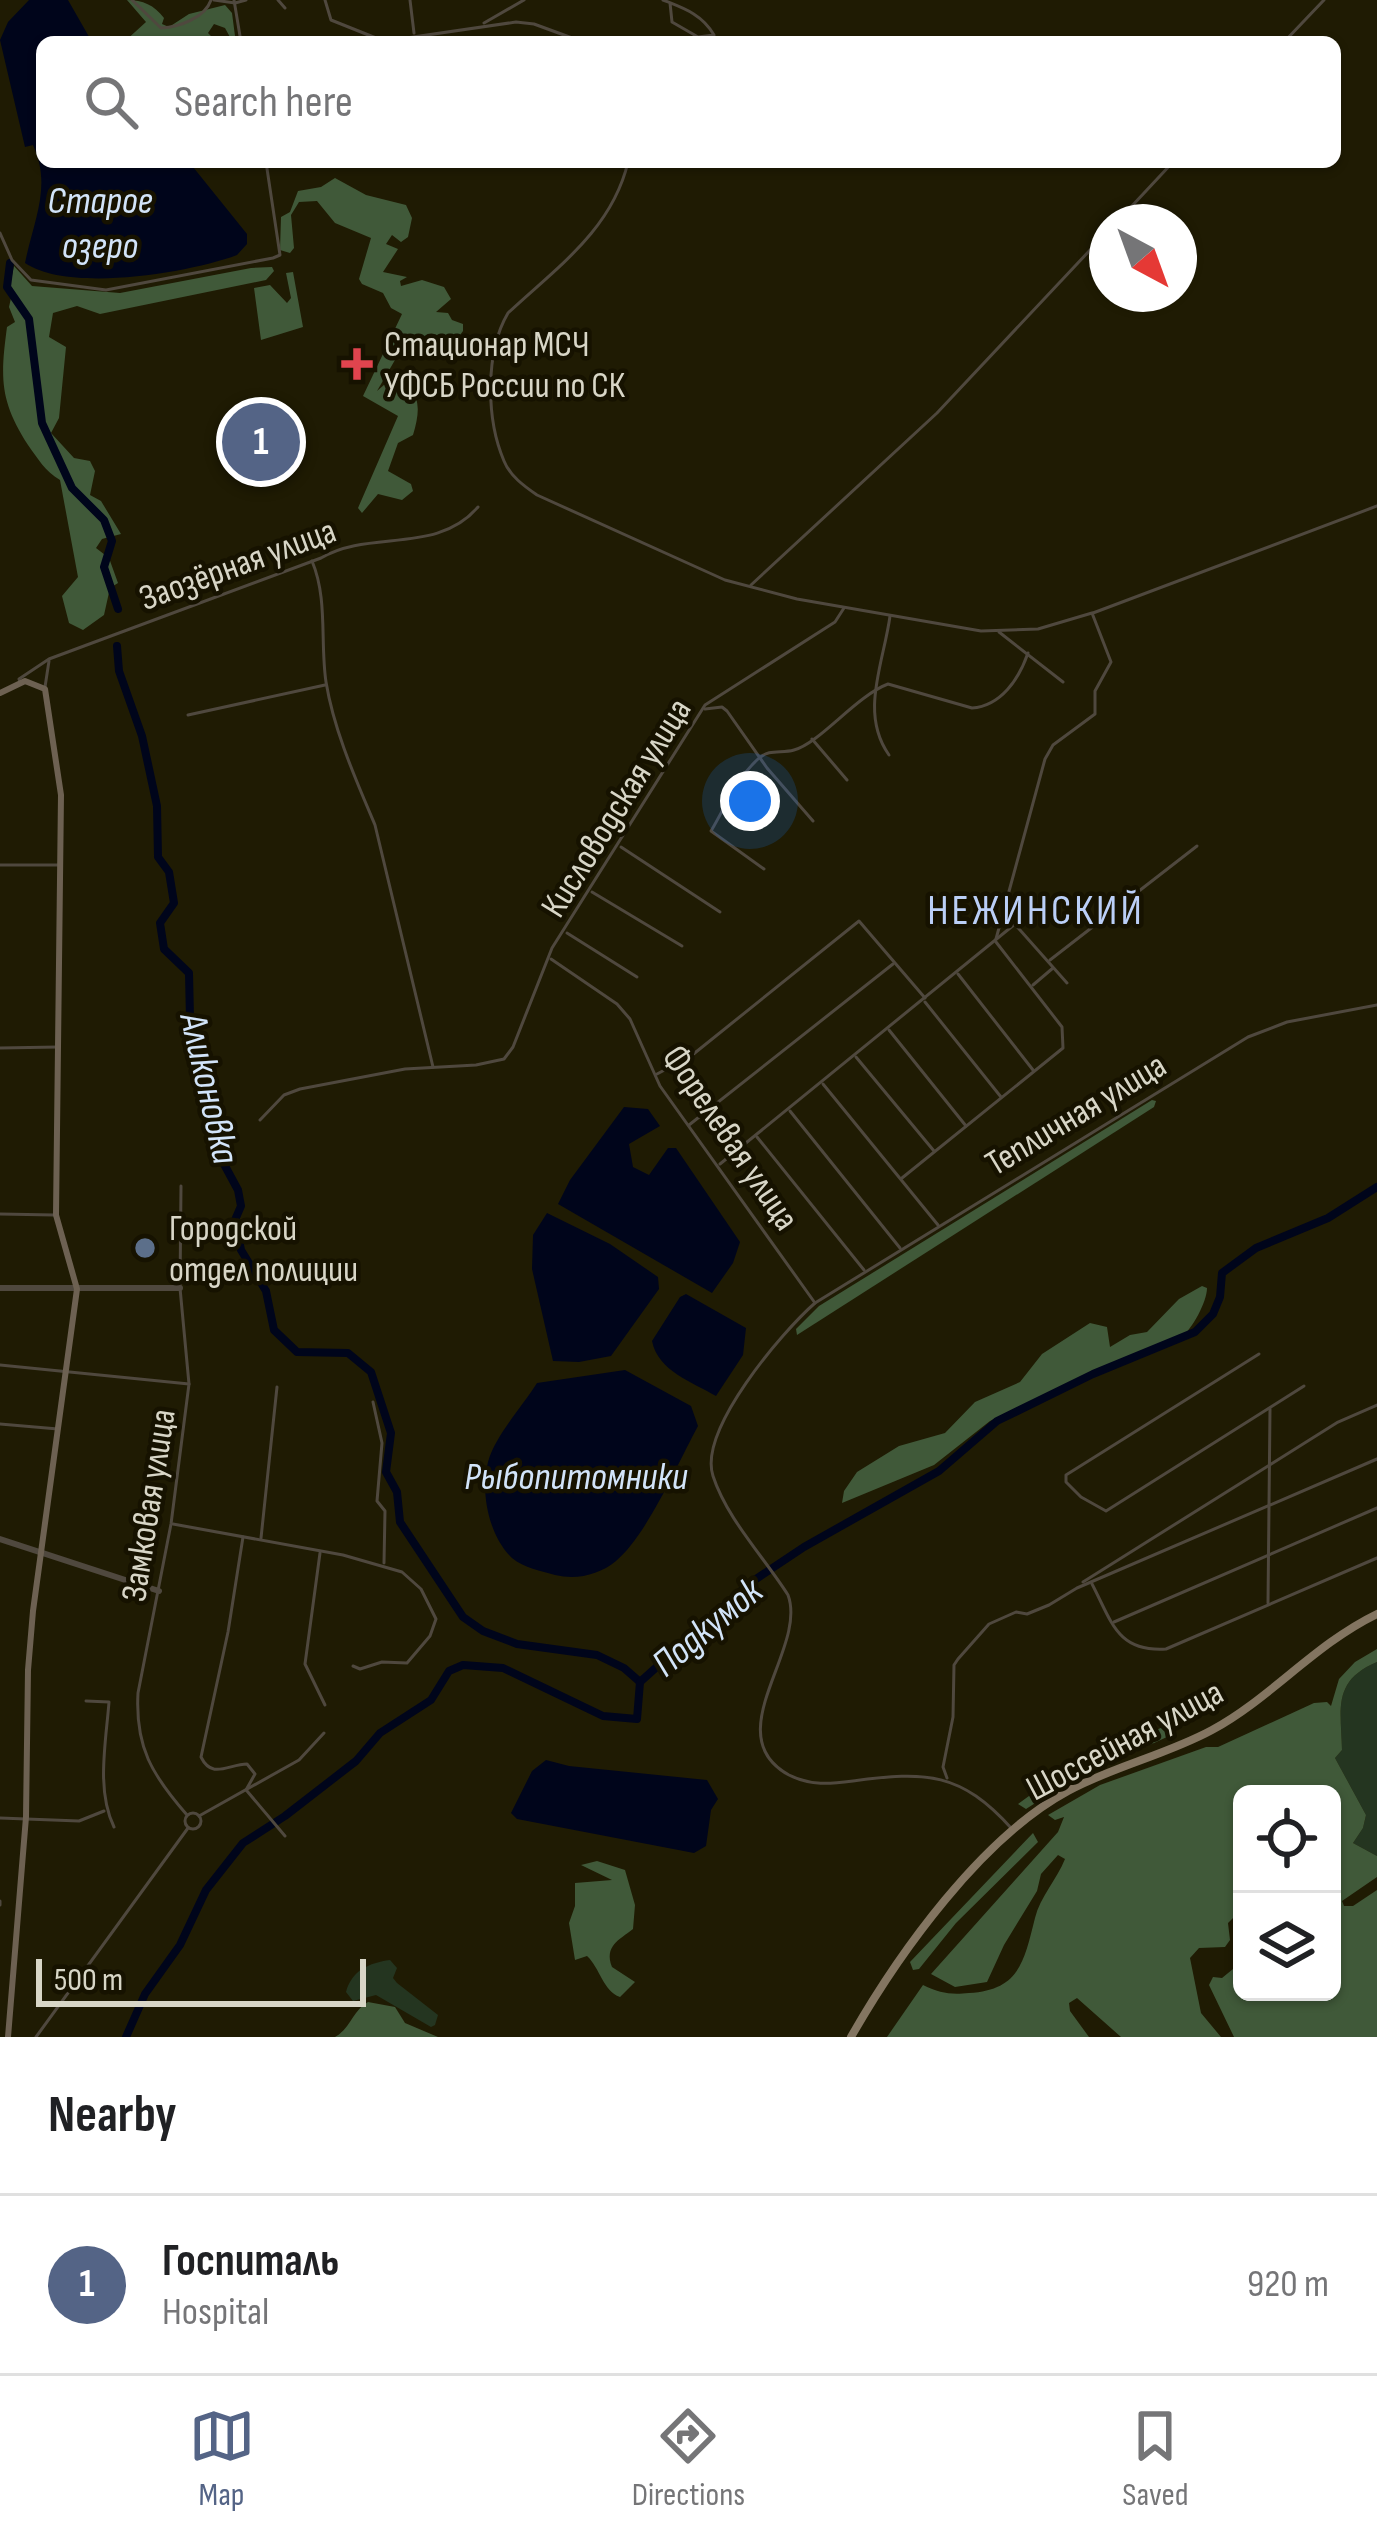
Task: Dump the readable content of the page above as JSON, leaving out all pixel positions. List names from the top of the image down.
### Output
{
  "streets": {
    "main road": ["Шоссейная улица"],
    "street": [
      "Заозёрная улица",
      "Кисловодская улица",
      "Тепличная улица",
      "Форелевая улица",
      "Замковая улица"
    ]
  },
  "crossings": [
    ["Кисловодская улица", "Форелевая улица"],
    ["Тепличная улица", "Форелевая улица"]
  ],
  "districts": ["НЕЖИНСКИЙ"],
  "water": [
    "Старое озеро",
    "Аликоновка",
    "Рыбопитомники",
    "Подкумок"
  ],
  "places": {
    "health": ["Стационар МСЧ УФСБ России по СК"],
    "other": ["Городской отдел полиции"]
  },
  "scale_bar": "500 m",
  "north": "bottom right",
  "page": {
    "search": "Search here",
    "pins": "1",
    "scale": "500 m",
    "heading": "Nearby",
    "list": [
      {
        "mark": "1",
        "name": "Госпиталь",
        "note": "Hospital",
        "value": "920 m"
      }
    ],
    "nav": ["Map", "Directions", "Saved"]
  }
}
